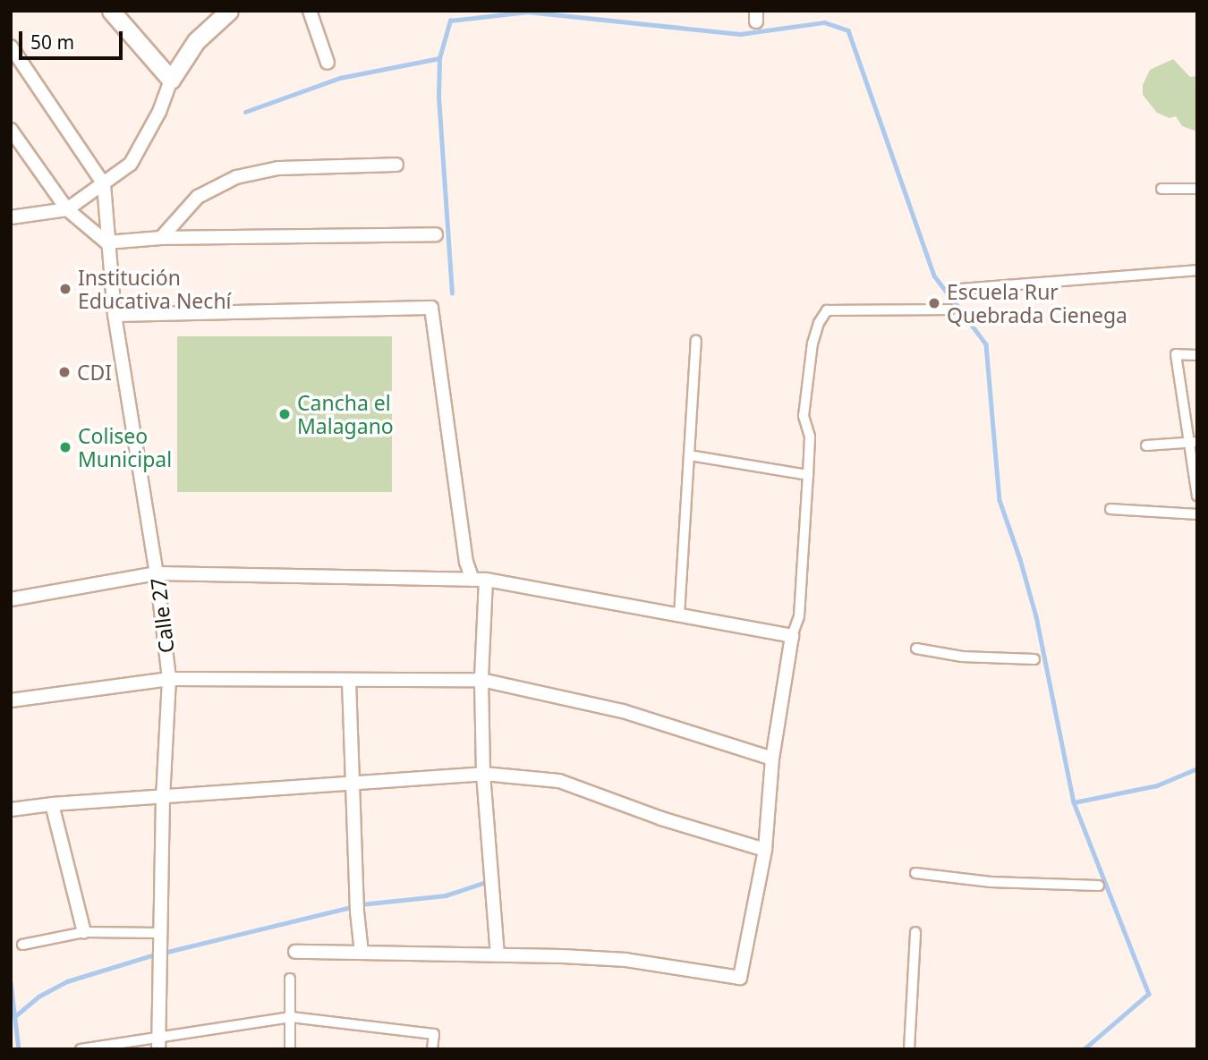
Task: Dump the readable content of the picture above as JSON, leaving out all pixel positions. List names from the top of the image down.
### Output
{
  "streets": {
    "street": ["Calle 27"]
  },
  "places": [
    "Institución Educativa Nechí",
    "Escuela Rur Quebrada Cienega",
    "CDI",
    "Cancha el Malagano",
    "Coliseo Municipal"
  ],
  "scale_bar": "50 m"
}
